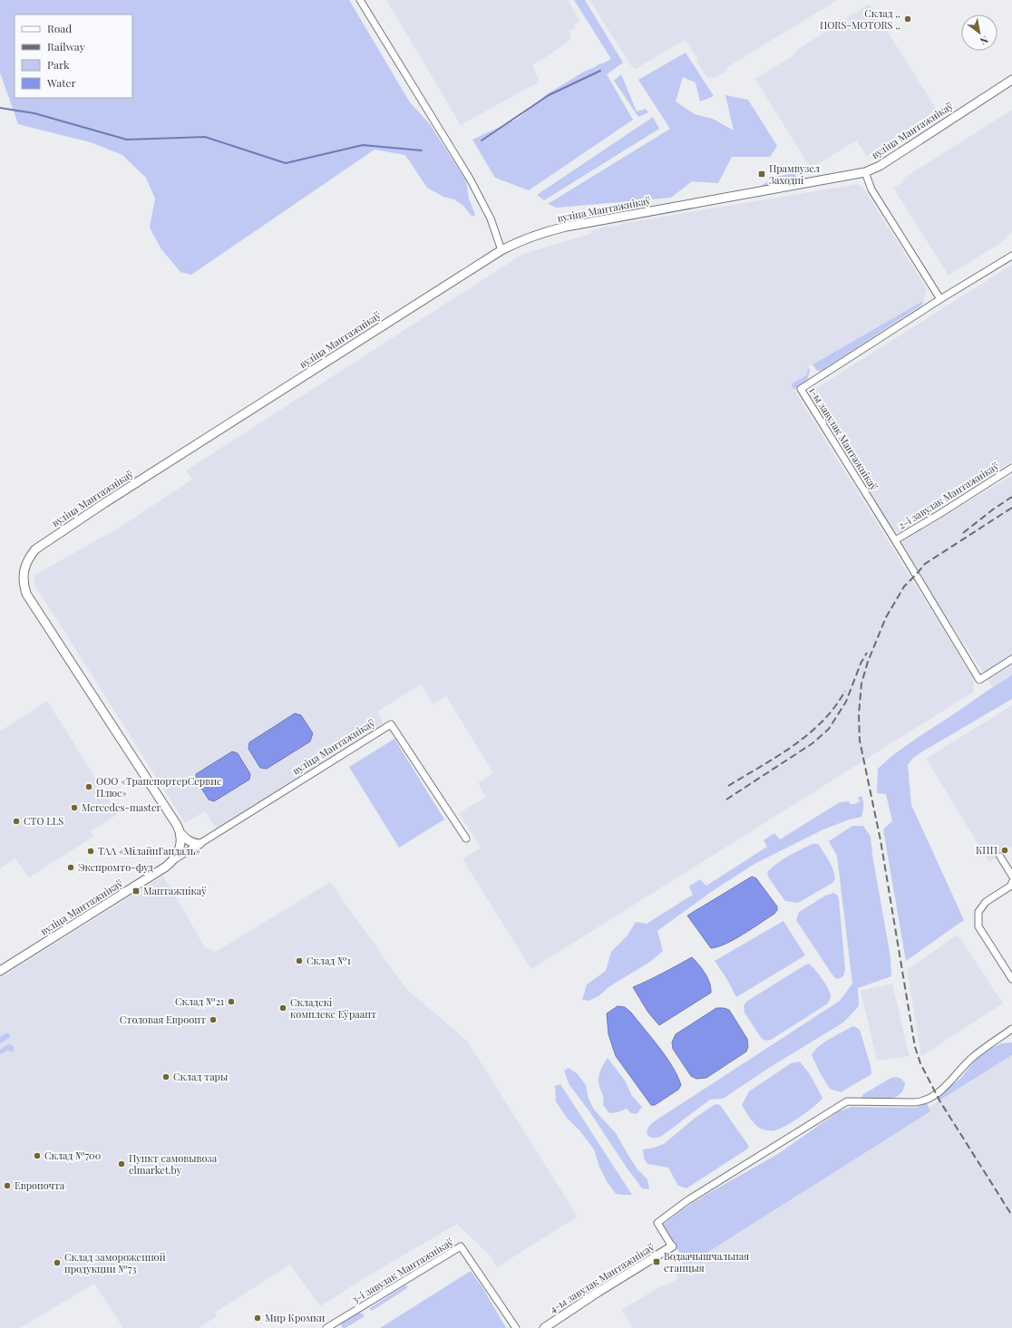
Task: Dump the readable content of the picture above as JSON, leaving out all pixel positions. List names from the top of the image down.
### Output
{
  "streets": {
    "street": [
      "вуліца Мантажнікаў",
      "1-ы завулак Мантажнікаў",
      "2-і завулак Мантажнікаў",
      "3-і завулак Мантажнікаў",
      "4-ы завулак Мантажнікаў"
    ]
  },
  "crossings": [
    ["1-ы завулак Мантажнікаў", "2-і завулак Мантажнікаў"]
  ],
  "places": {
    "other": [
      "Склад ,, HORS-MOTORS ,,",
      "ООО «ТранспортерСервис Плюс»",
      "Mercedes-master",
      "СТО LLS",
      "КПП",
      "ТАА «МілайнГандаль»",
      "Экспромто-фуд",
      "Склад №1",
      "Склад №21",
      "Складскі комплекс Еўраапт",
      "Столовая Евроопт",
      "Склад тары",
      "Склад №700",
      "Пункт самовывоза elmarket.by",
      "Европочта",
      "Склад замороженной продукции №73",
      "Мир Кромки"
    ],
    "transit": ["Прамвузел Заходні", "Мантажнікаў", "Водаачышчальная станцыя"]
  },
  "legend": [
    "Road",
    "Railway",
    "Park",
    "Water"
  ],
  "north": "bottom right"
}
